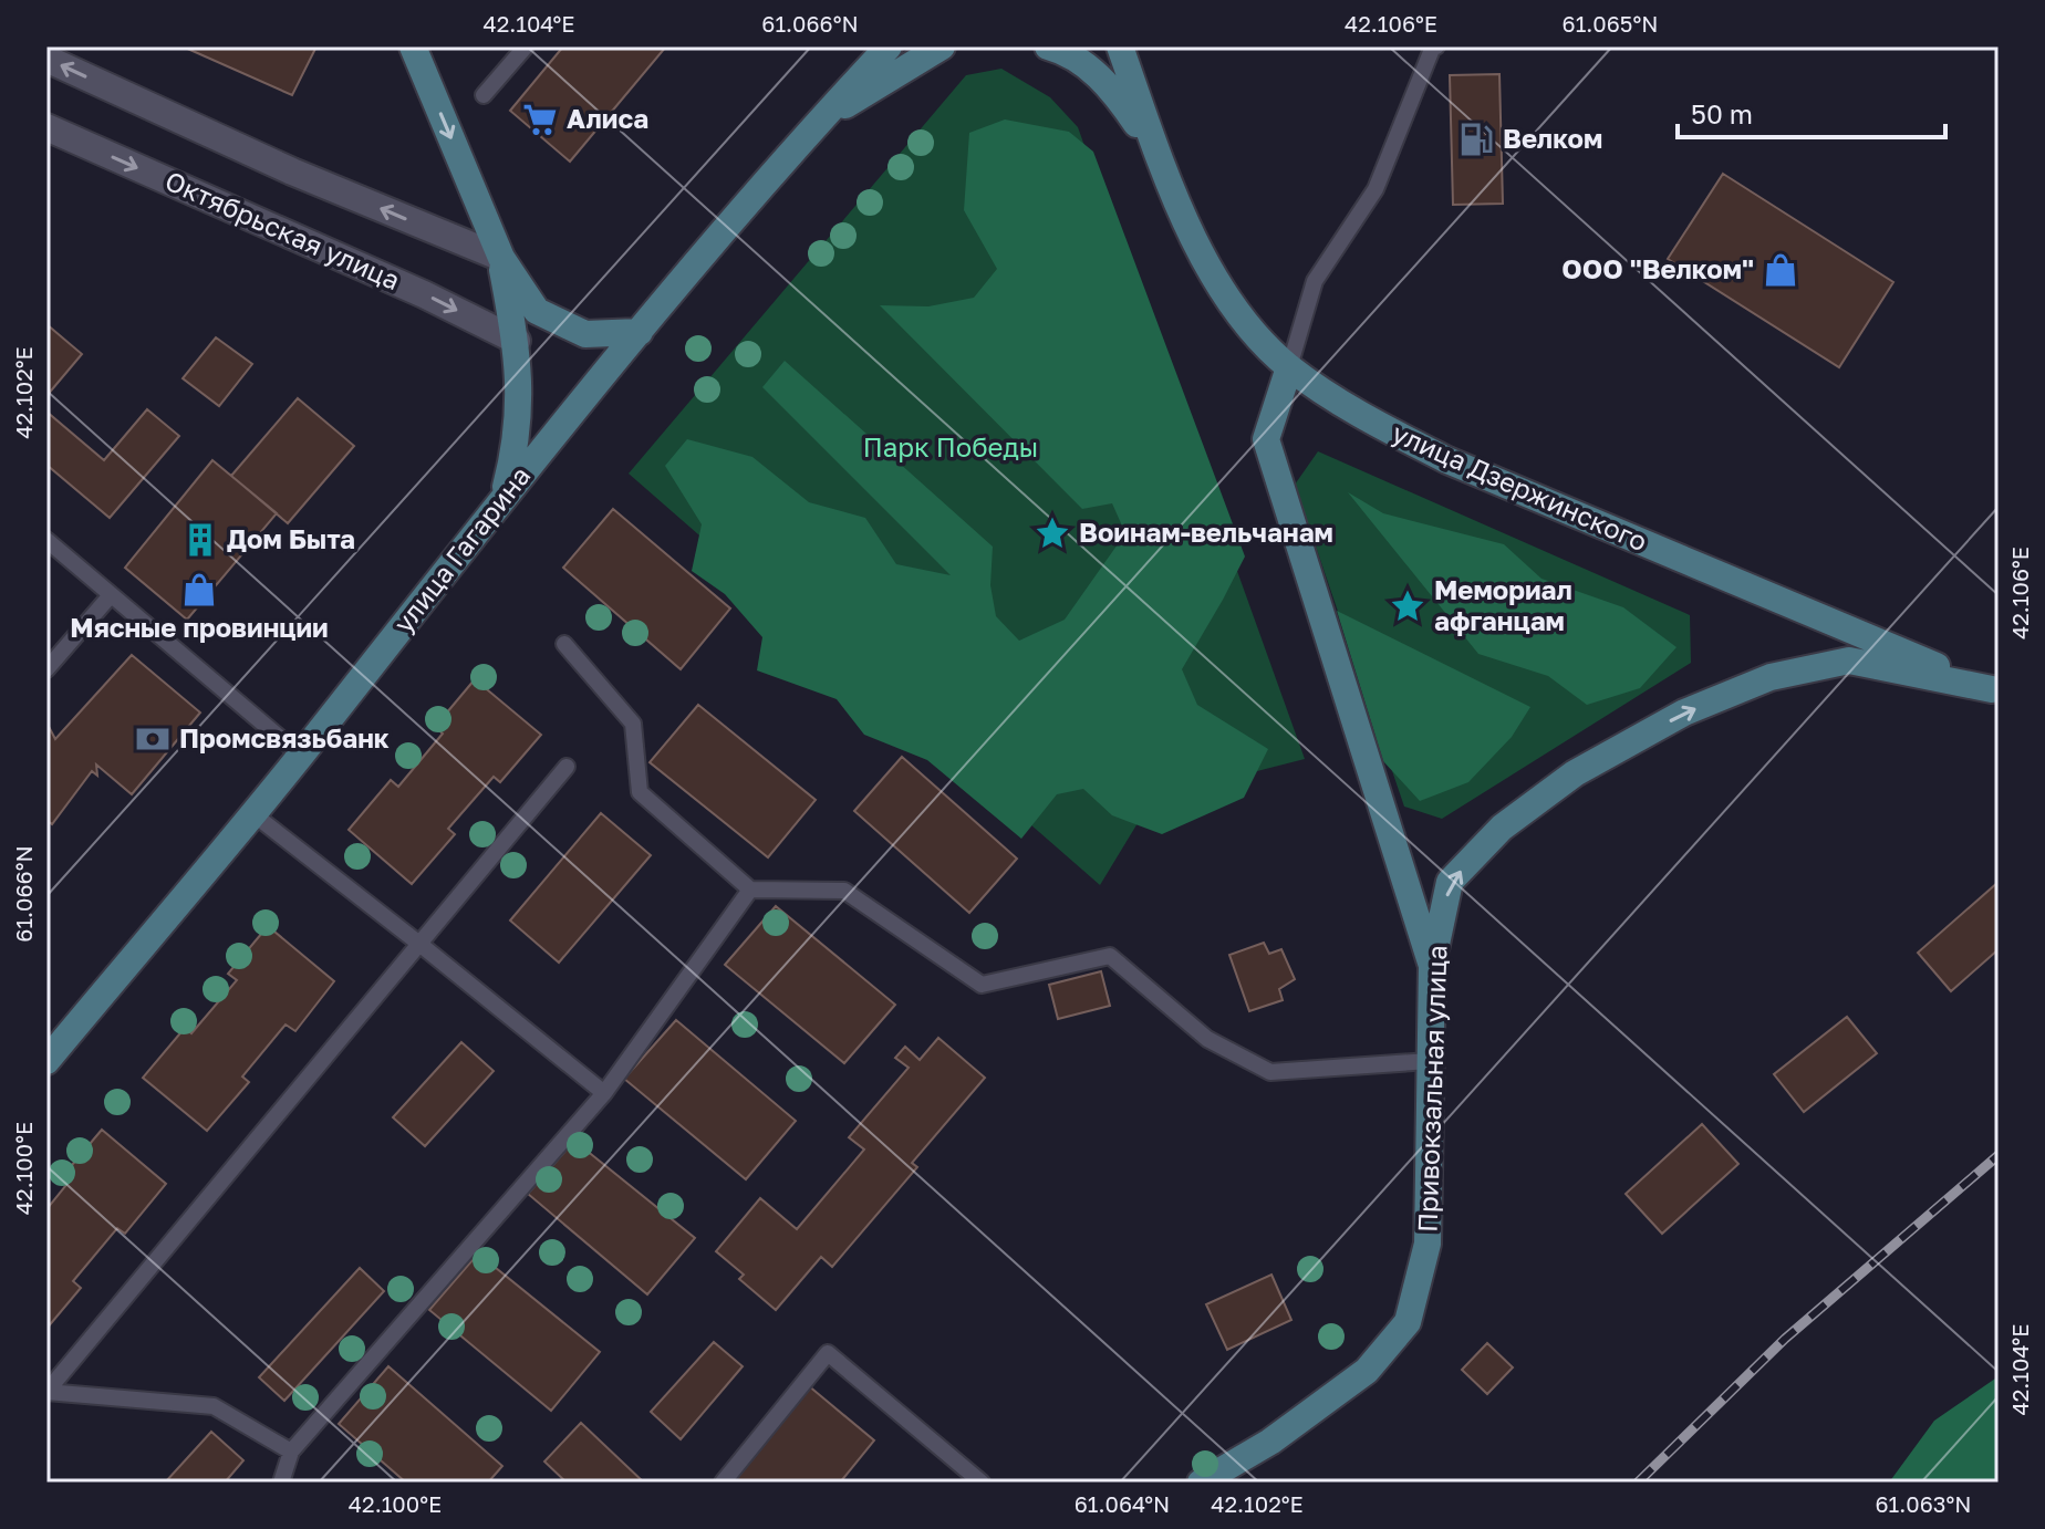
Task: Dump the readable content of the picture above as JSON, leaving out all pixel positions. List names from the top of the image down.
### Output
{
  "streets": {
    "main road": ["улица Дзержинского", "улица Гагарина", "Привокзальная улица"],
    "street": ["Октябрьская улица"]
  },
  "crossings": [
    ["улица Дзержинского", "Привокзальная улица"]
  ],
  "one_way": ["Привокзальная улица"],
  "parks": ["Парк Победы"],
  "places": {
    "supermarket": ["Алиса"],
    "fuel station": ["Велком"],
    "shop": ["ООО \"Велком\"", "Мясные провинции"],
    "place": ["Воинам-вельчанам", "Мемориал афганцам"],
    "building": ["Дом Быта"],
    "bank": ["Промсвязьбанк"]
  },
  "scale_bar": "50 m",
  "coordinates": [
    "42.104°E",
    "61.066°N",
    "42.106°E",
    "61.065°N",
    "42.102°E",
    "42.100°E",
    "61.064°N",
    "61.063°N"
  ]
}
